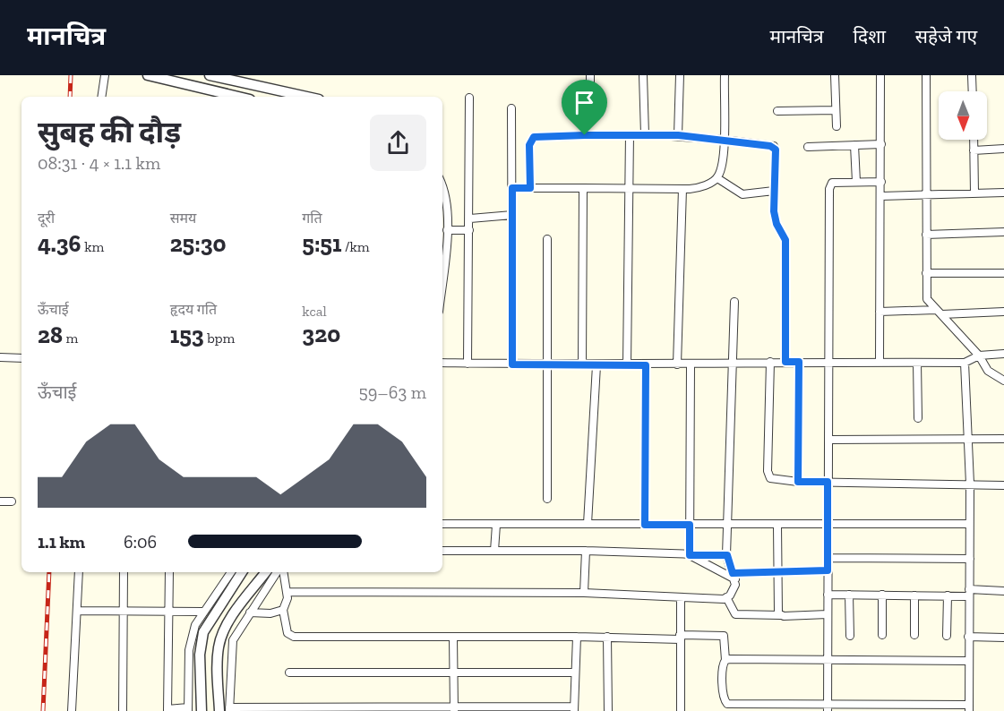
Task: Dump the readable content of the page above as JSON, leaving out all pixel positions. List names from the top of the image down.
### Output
{
  "north": "bottom",
  "page": {
    "header": "मानचित्र",
    "nav": ["मानचित्र", "दिशा", "सहेजे गए"],
    "heading": ["सुबह की दौड़", "08:31 · 4 × 1.1 km"],
    "stats": [
      ["दूरी", "4.36 km"],
      ["समय", "25:30"],
      ["गति", "5:51 /km"],
      ["ऊँचाई", "28 m"],
      ["हृदय गति", "153 bpm"],
      ["kcal", "320"]
    ],
    "chart": ["ऊँचाई", "59–63 m"],
    "list": [
      {
        "name": "1.1 km",
        "note": "6:06"
      }
    ]
  }
}
